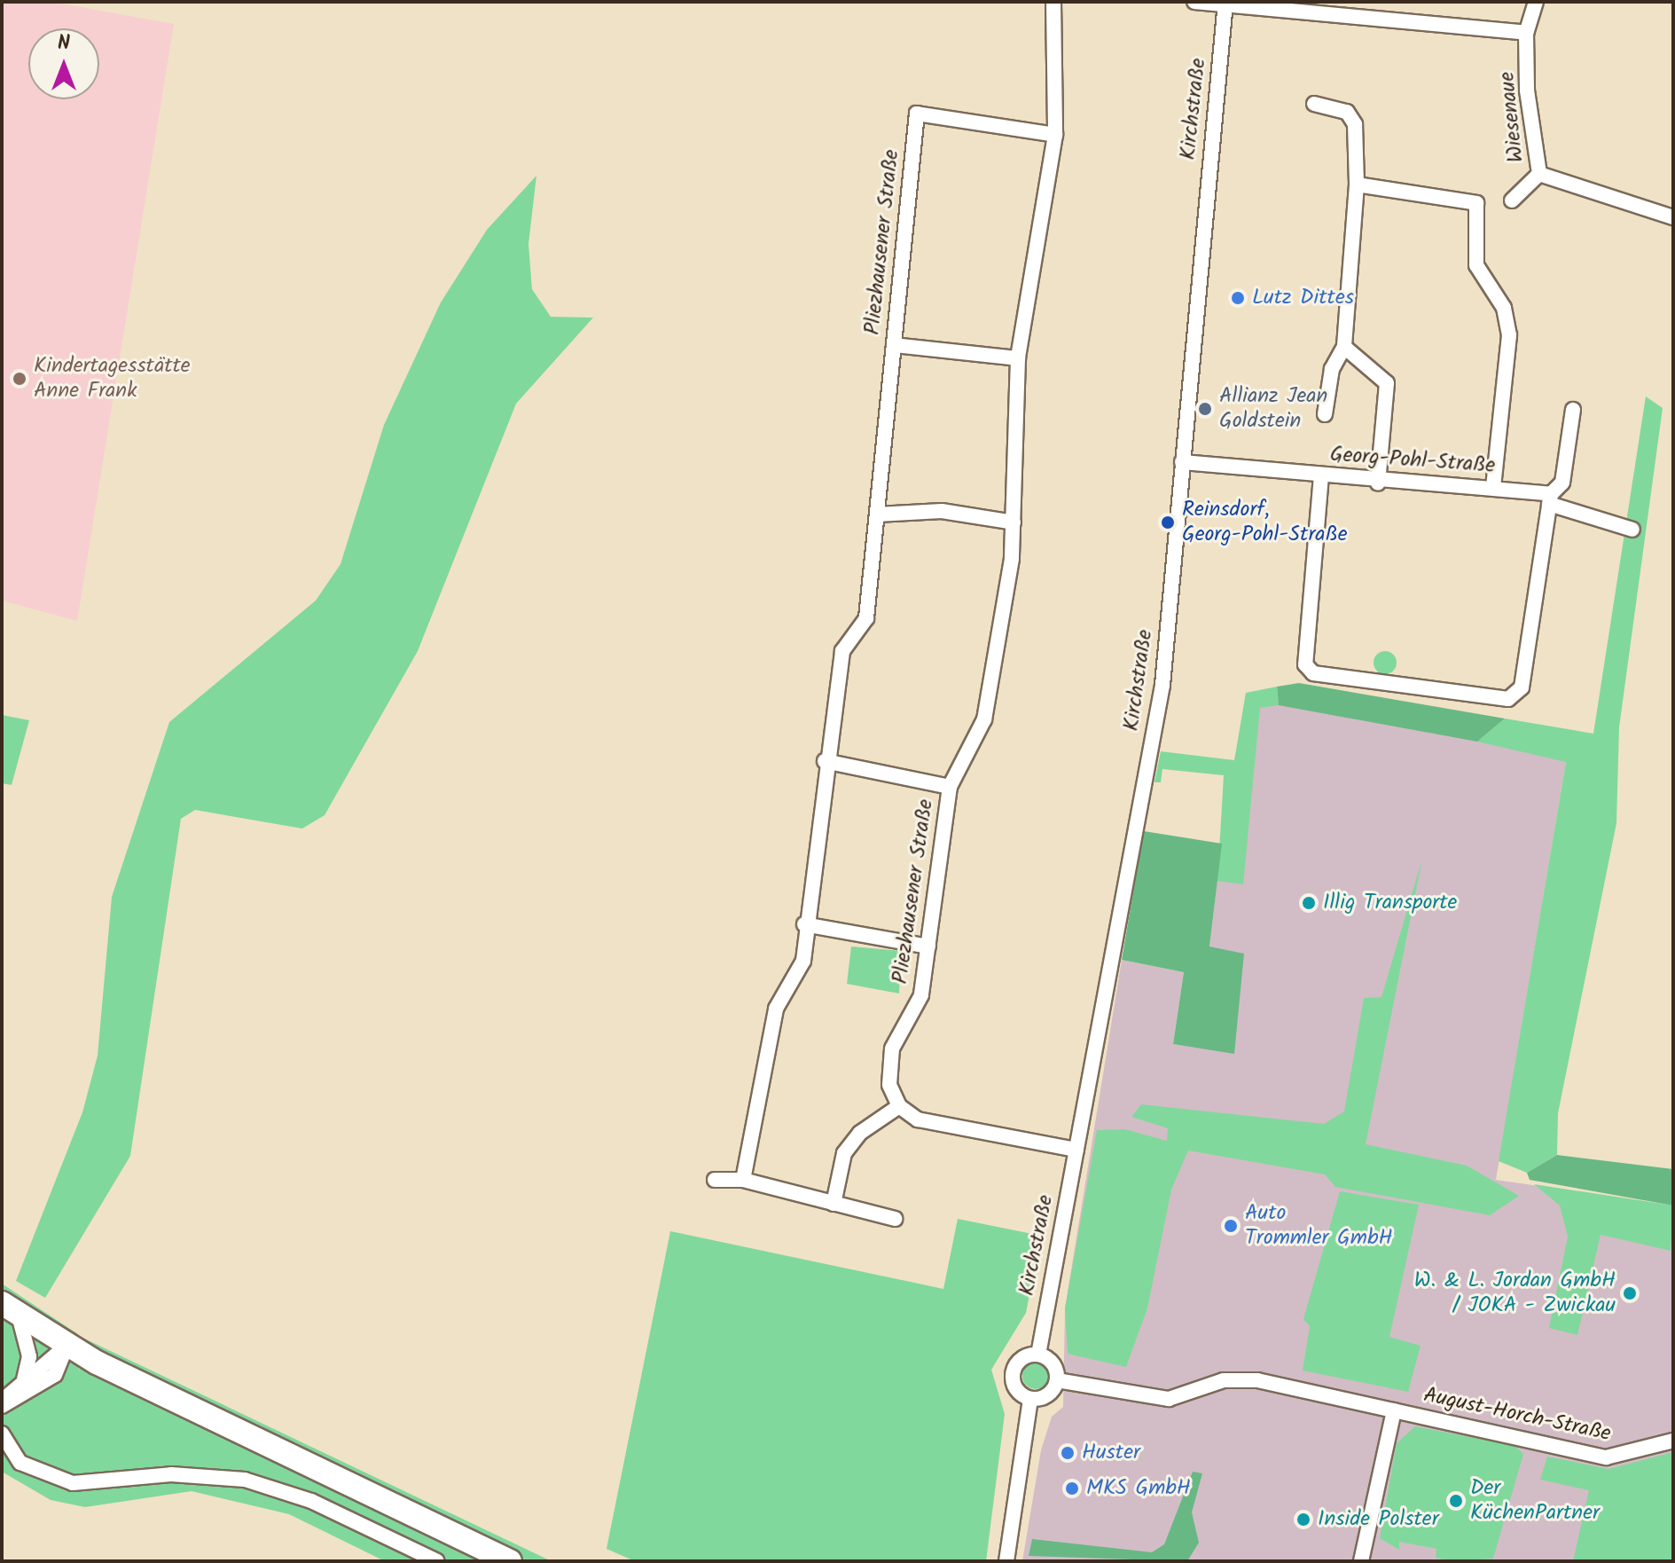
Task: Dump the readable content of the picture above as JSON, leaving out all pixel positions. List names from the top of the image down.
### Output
{
  "streets": {
    "street": [
      "Kirchstraße",
      "Wiesenaue",
      "Pliezhausener Straße",
      "Georg-Pohl-Straße",
      "August-Horch-Straße"
    ]
  },
  "crossings": [
    ["Kirchstraße", "Georg-Pohl-Straße"],
    ["Kirchstraße", "August-Horch-Straße"]
  ],
  "places": [
    "Lutz Dittes",
    "Kindertagesstätte Anne Frank",
    "Allianz Jean Goldstein",
    "Reinsdorf, Georg-Pohl-Straße",
    "Illig Transporte",
    "Auto Trommler GmbH",
    "W. & L. Jordan GmbH / JOKA - Zwickau",
    "Huster",
    "MKS GmbH",
    "Der KüchenPartner",
    "Inside Polster"
  ],
  "north": "top"
}
